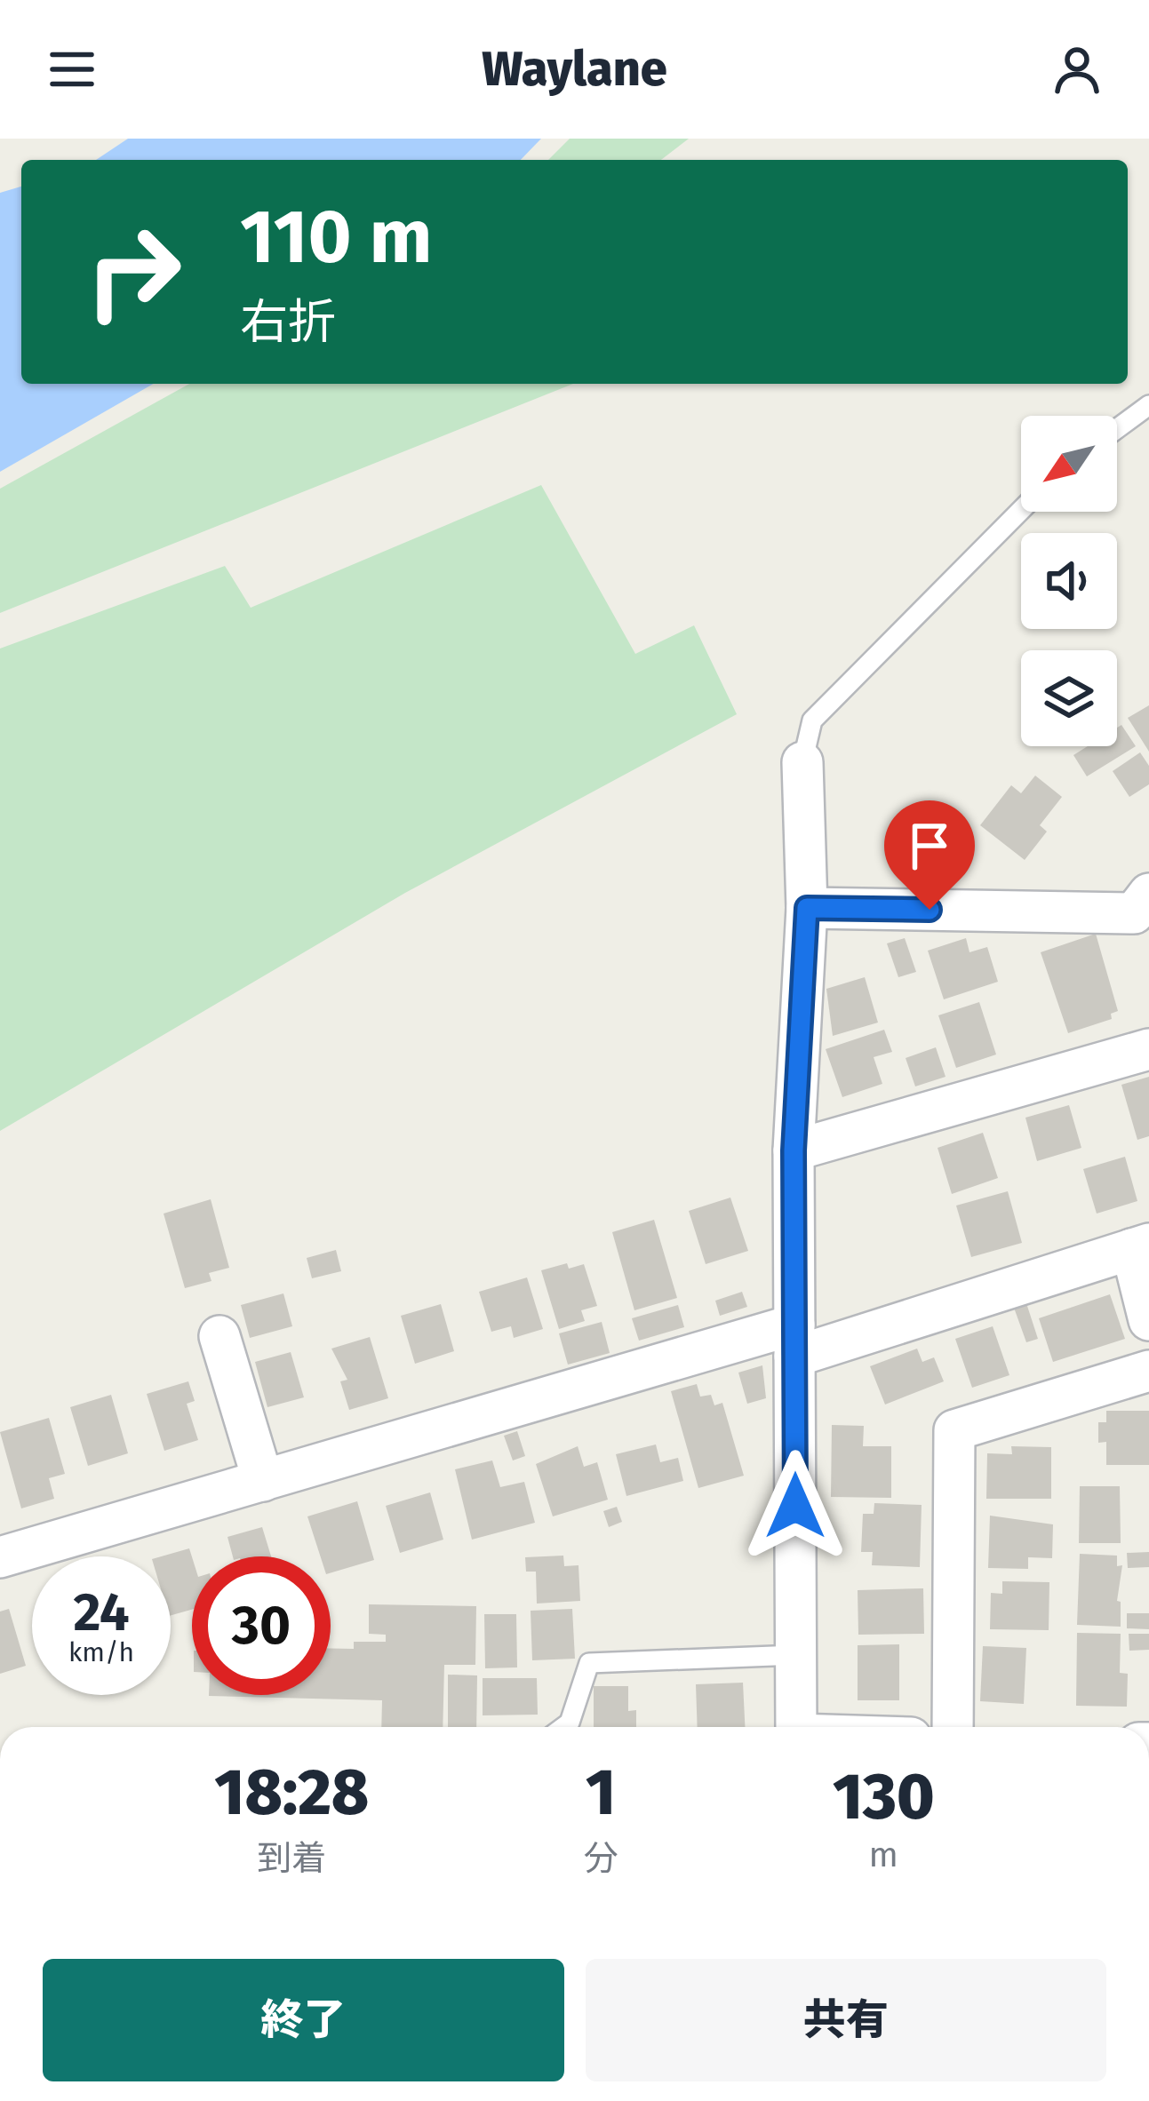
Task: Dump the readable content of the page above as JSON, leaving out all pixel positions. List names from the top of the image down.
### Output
{
  "north": "bottom left",
  "page": {
    "header": "Waylane",
    "turn": ["110 m", "右折"],
    "speed": "24 km/h",
    "limit": "30",
    "eta": [
      "18:28",
      "到着",
      "1",
      "分",
      "130",
      "m"
    ],
    "buttons": ["終了", "共有"]
  }
}
